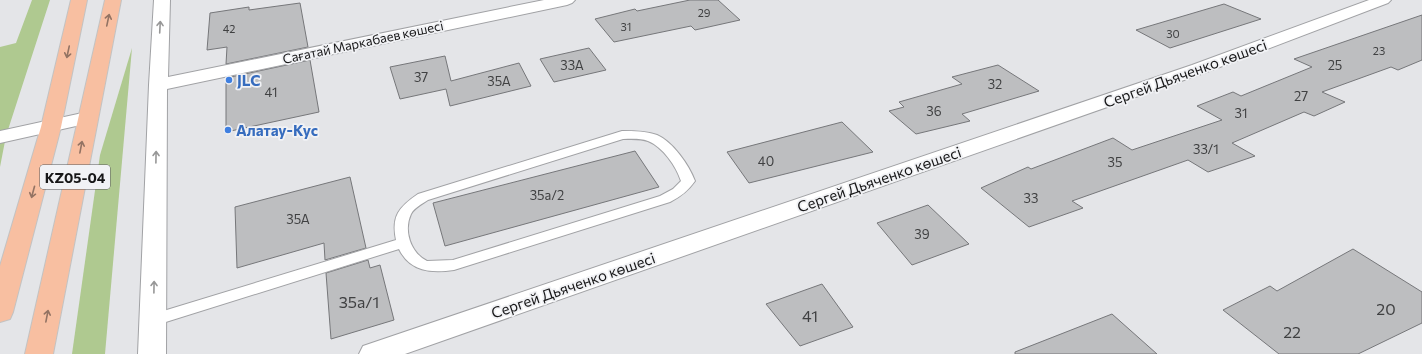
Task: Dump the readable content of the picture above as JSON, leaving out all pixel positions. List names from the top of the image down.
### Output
{
  "streets": {
    "main road": ["KZ05-04"],
    "street": ["Сағатай Маркабаев көшесі", "Сергей Дьяченко көшесі"]
  },
  "places": ["JLC", "Алатау-Кус"],
  "house_numbers": [
    "29",
    "31",
    "42",
    "30",
    "23",
    "33А",
    "25",
    "37",
    "35А",
    "32",
    "41",
    "27",
    "36",
    "31",
    "33/1",
    "40",
    "35",
    "35а/2",
    "33",
    "35А",
    "39",
    "35а/1",
    "20",
    "41",
    "22"
  ]
}
